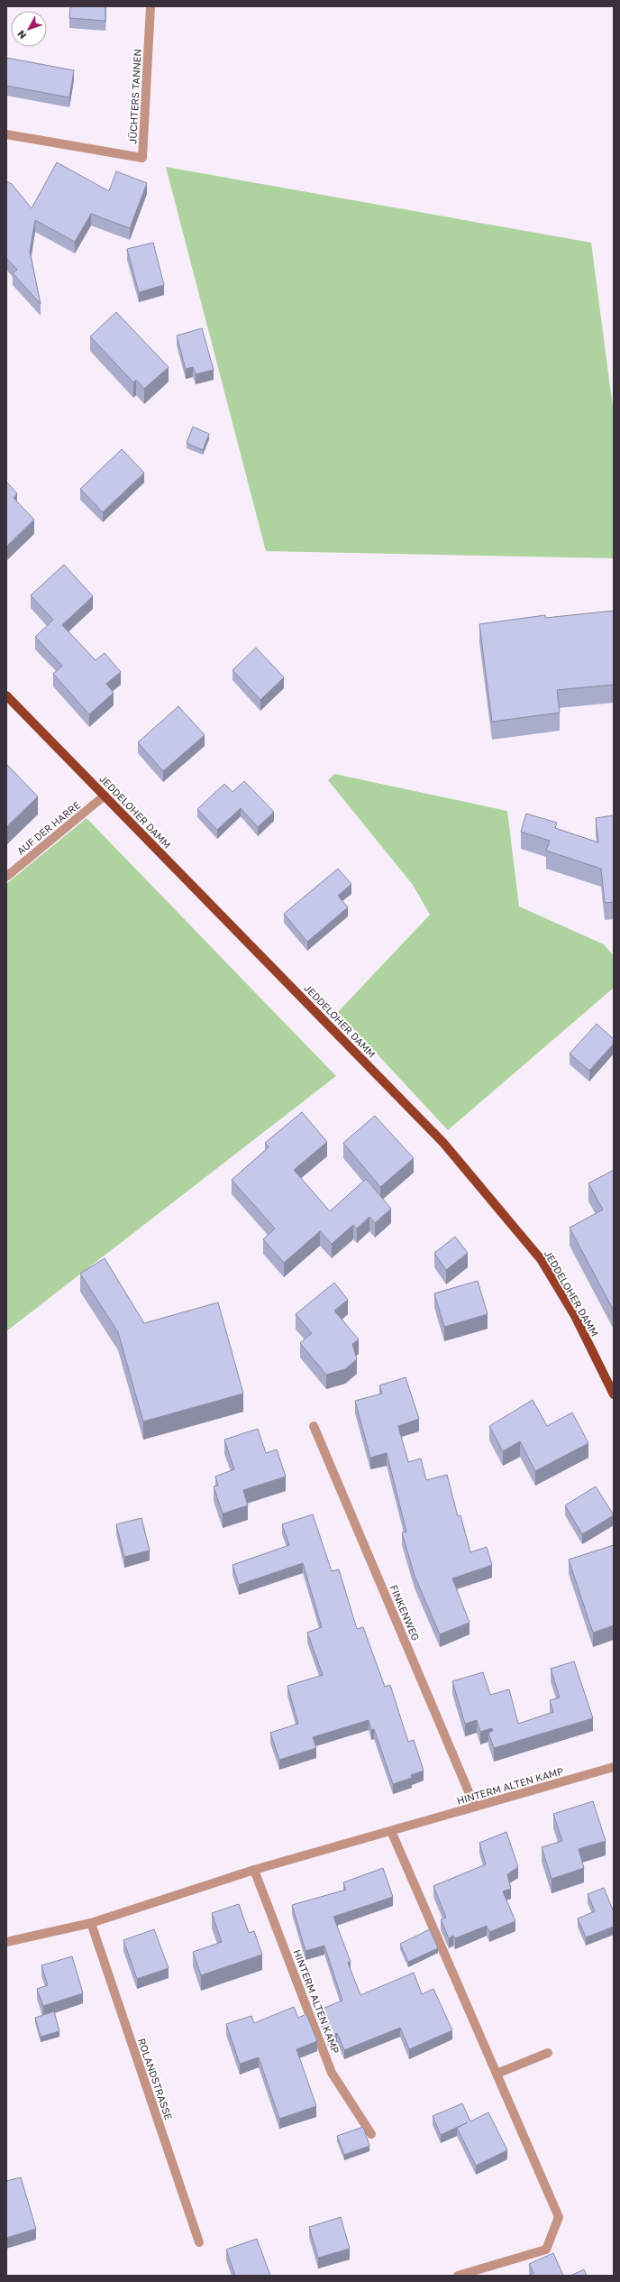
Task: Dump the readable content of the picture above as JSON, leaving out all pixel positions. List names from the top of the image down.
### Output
{
  "streets": {
    "main road": ["JEDDELOHER DAMM"],
    "street": [
      "JÜCHTERS TANNEN",
      "AUF DER HARRE",
      "FINKENWEG",
      "HINTERM ALTEN KAMP",
      "ROLANDSTRASSE"
    ]
  },
  "crossings": [
    ["JEDDELOHER DAMM", "AUF DER HARRE"],
    ["FINKENWEG", "HINTERM ALTEN KAMP"],
    ["HINTERM ALTEN KAMP", "ROLANDSTRASSE"]
  ],
  "north": "bottom left"
}
